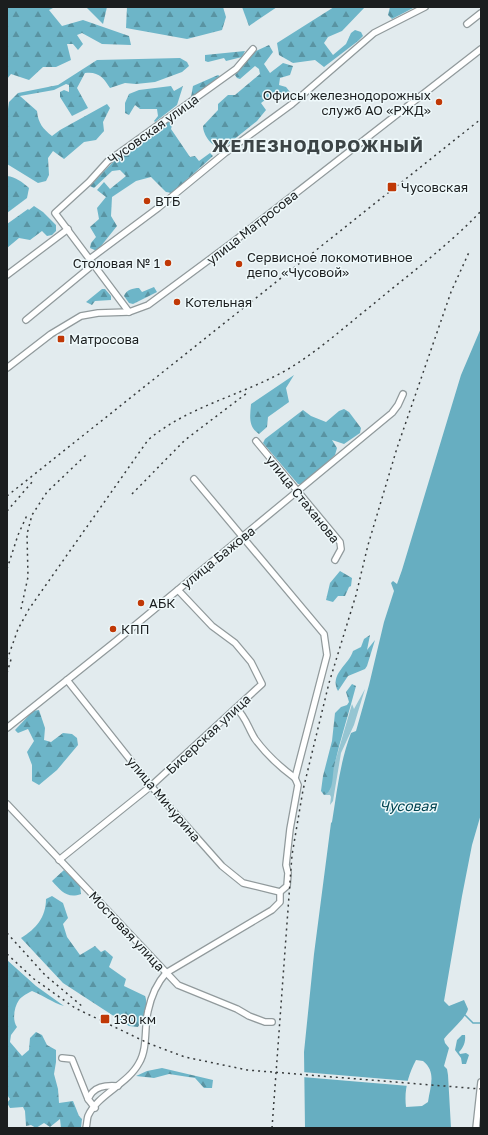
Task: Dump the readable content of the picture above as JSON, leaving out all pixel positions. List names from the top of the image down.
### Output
{
  "streets": {
    "street": [
      "Чусовская улица",
      "улица Матросова",
      "улица Стаханова",
      "улица Бажова",
      "Бисерская улица",
      "улица Мичурина",
      "Мостовая улица"
    ]
  },
  "crossings": [
    ["улица Стаханова", "улица Бажова"],
    ["улица Бажова", "Бисерская улица"],
    ["улица Бажова", "улица Мичурина"],
    ["Бисерская улица", "улица Мичурина"],
    ["Бисерская улица", "Мостовая улица"]
  ],
  "districts": ["ЖЕЛЕЗНОДОРОЖНЫЙ"],
  "water": ["Чусовая"],
  "places": {
    "other": [
      "Офисы железнодорожных служб АО «РЖД»",
      "ВТБ",
      "Столовая № 1",
      "Сервисное локомотивное депо «Чусовой»",
      "Котельная",
      "АБК",
      "КПП"
    ],
    "transit": ["Чусовская", "Матросова", "130 км"]
  }
}
